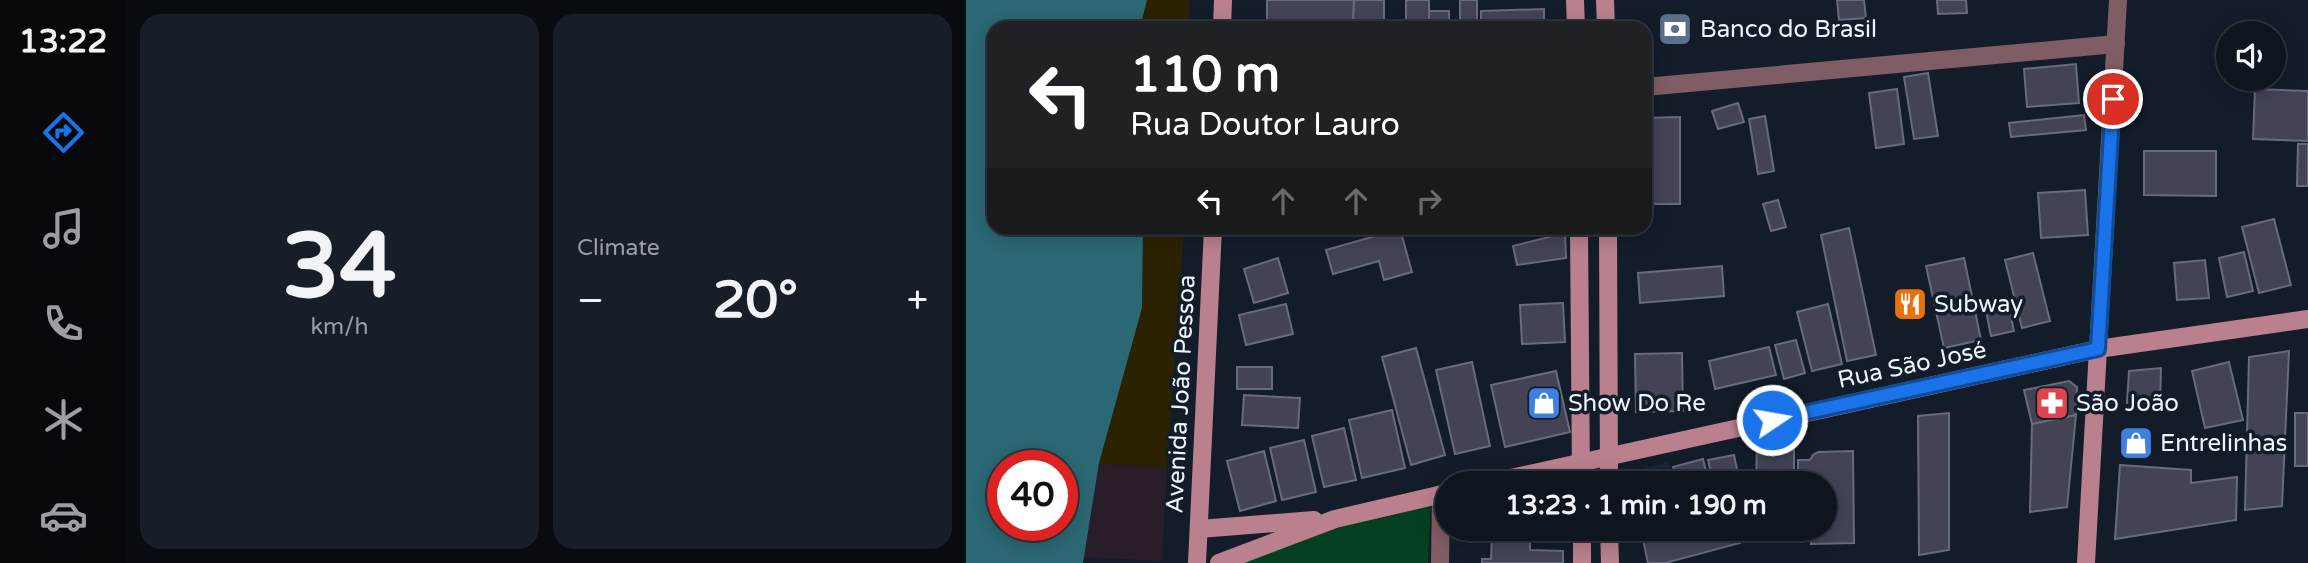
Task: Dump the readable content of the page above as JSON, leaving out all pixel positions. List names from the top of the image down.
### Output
{
  "streets": {
    "street": ["Rua São José", "Avenida João Pessoa"]
  },
  "places": {
    "bank": ["Banco do Brasil"],
    "restaurant": ["Subway"],
    "shop": ["Show Do Re", "Entrelinhas"],
    "pharmacy": ["São João"]
  },
  "page": {
    "tabs": "13:22",
    "tile": [
      ["34", "km/h"],
      "Climate"
    ],
    "turn": ["110 m", "Rua Doutor Lauro"],
    "heat": ["−", "20°", "+"],
    "limit": "40",
    "trip": "13:23 · 1 min · 190 m"
  }
}
